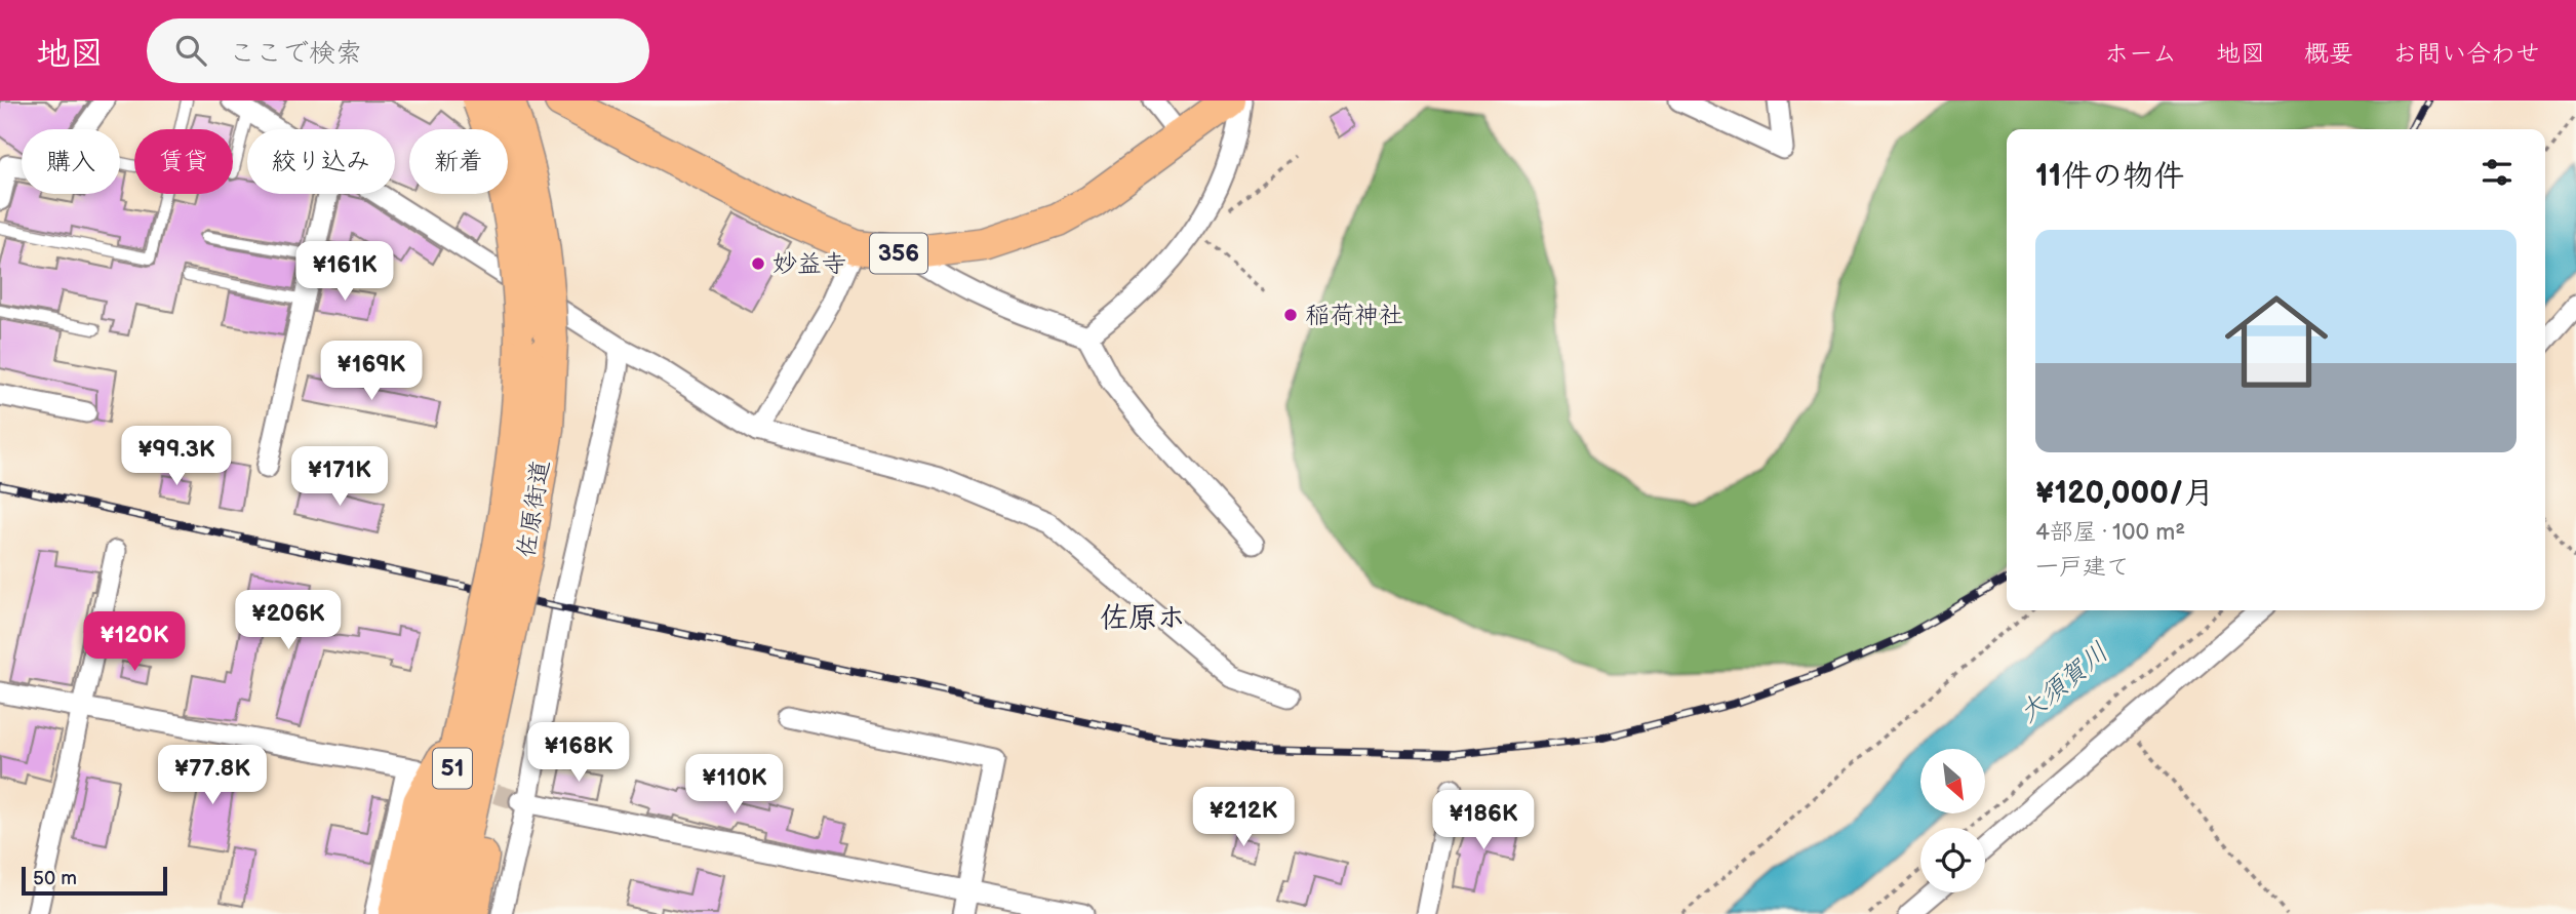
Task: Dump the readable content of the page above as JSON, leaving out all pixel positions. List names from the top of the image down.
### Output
{
  "streets": {
    "highway": ["356", "佐原街道", "51"]
  },
  "districts": ["佐原ホ"],
  "water": ["大須賀川"],
  "places": ["妙益寺", "稲荷神社"],
  "scale_bar": "50 m",
  "north": "bottom right",
  "page": {
    "header": "地図",
    "search": "ここで検索",
    "nav": [
      "ホーム",
      "地図",
      "概要",
      "お問い合わせ"
    ],
    "chip": [
      "購入",
      "賃貸",
      "絞り込み",
      "新着"
    ],
    "heading": "11件の物件",
    "list": [
      {
        "name": "¥120,000/月",
        "note": "4部屋 · 100 m² · 一戸建て"
      }
    ],
    "price": [
      "¥161K",
      "¥169K",
      "¥99.3K",
      "¥171K",
      "¥206K",
      "¥120K",
      "¥168K",
      "¥77.8K",
      "¥110K",
      "¥212K",
      "¥186K"
    ],
    "scale": "50 m"
  }
}
